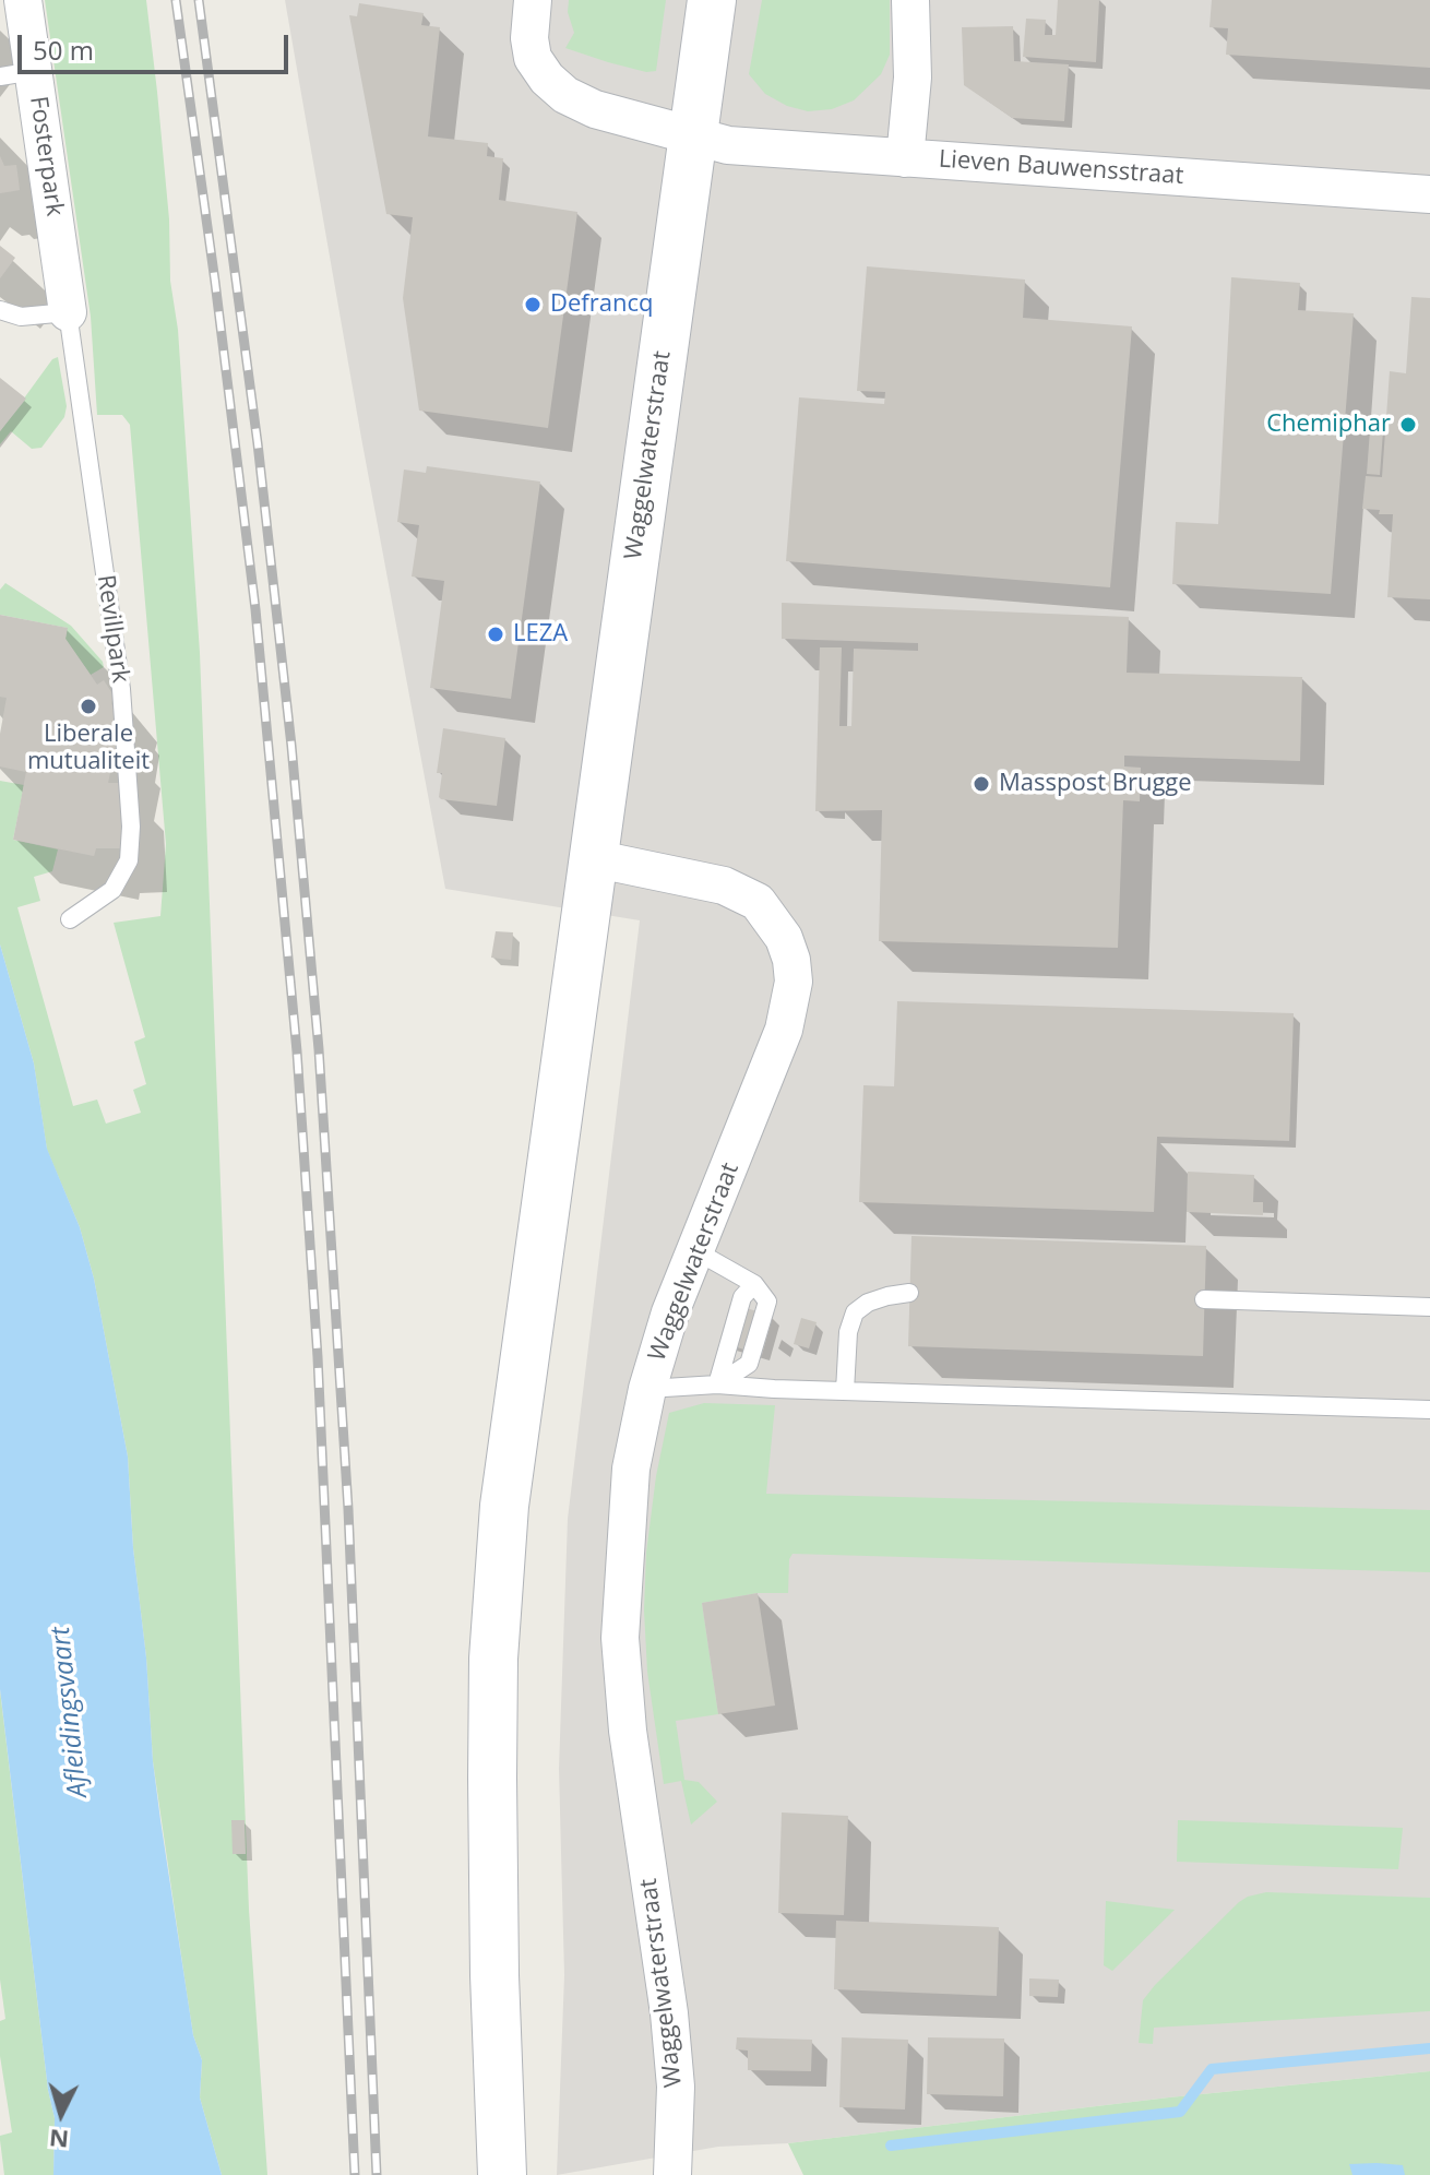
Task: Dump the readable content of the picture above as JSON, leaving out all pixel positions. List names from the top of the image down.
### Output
{
  "streets": {
    "main road": ["Waggelwaterstraat"],
    "street": ["Fosterpark", "Lieven Bauwensstraat"],
    "lane": ["Revillpark"]
  },
  "crossings": [
    ["Fosterpark", "Revillpark"],
    ["Lieven Bauwensstraat", "Waggelwaterstraat"]
  ],
  "water": ["Afleidingsvaart"],
  "places": [
    "Defrancq",
    "Chemiphar",
    "LEZA",
    "Liberale mutualiteit",
    "Masspost Brugge"
  ],
  "scale_bar": "50 m",
  "north": "bottom"
}
